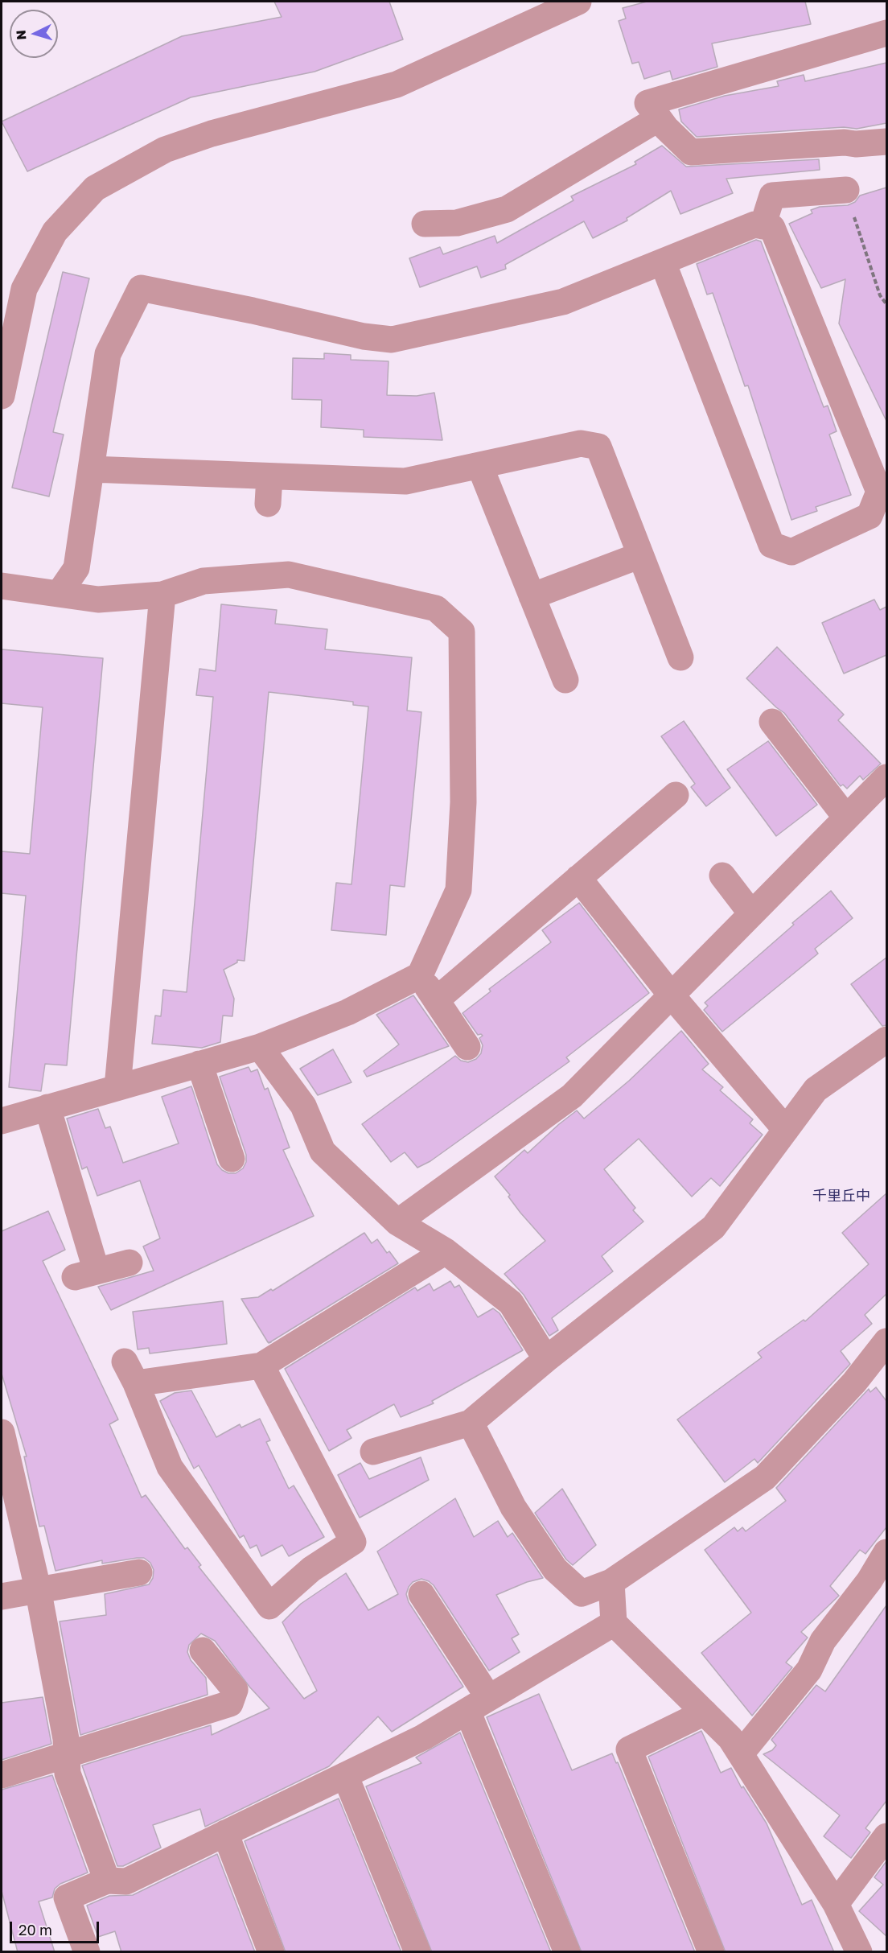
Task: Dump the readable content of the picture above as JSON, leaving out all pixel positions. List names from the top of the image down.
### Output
{
  "districts": ["千里丘中"],
  "scale_bar": "20 m",
  "north": "left"
}
